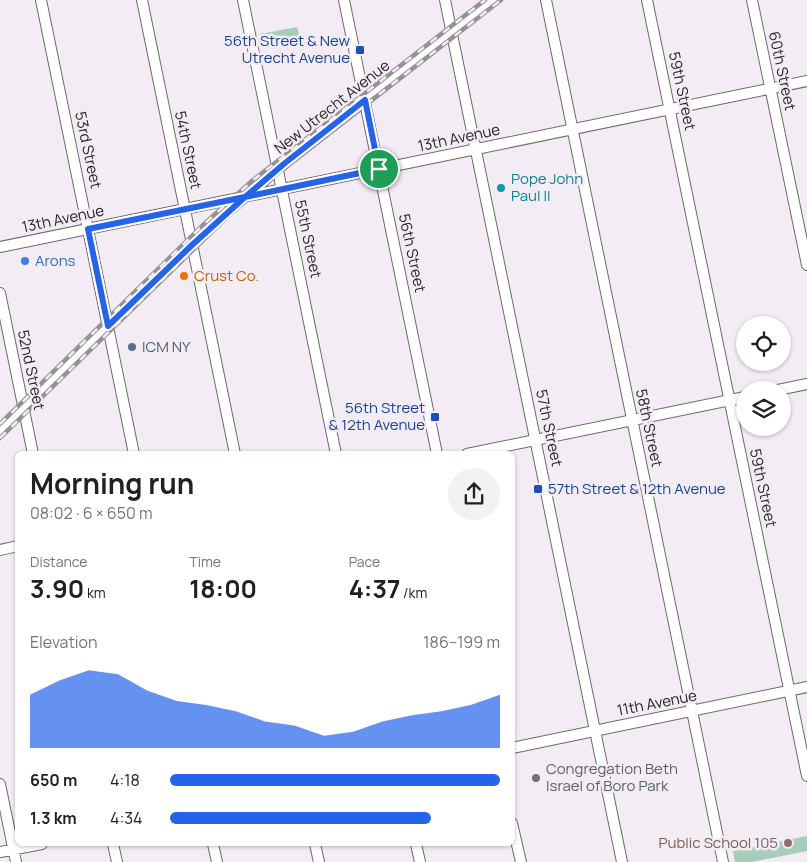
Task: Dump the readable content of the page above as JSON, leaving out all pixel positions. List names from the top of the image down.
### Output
{
  "streets": {
    "street": [
      "60th Street",
      "59th Street",
      "New Utrecht Avenue",
      "13th Avenue",
      "53rd Street",
      "54th Street",
      "55th Street",
      "56th Street",
      "52nd Street",
      "57th Street",
      "58th Street",
      "11th Avenue"
    ]
  },
  "crossings": [
    ["60th Street", "13th Avenue"],
    ["59th Street", "13th Avenue"],
    ["59th Street", "11th Avenue"],
    ["New Utrecht Avenue", "13th Avenue"],
    ["New Utrecht Avenue", "53rd Street"],
    ["New Utrecht Avenue", "54th Street"],
    ["New Utrecht Avenue", "55th Street"],
    ["New Utrecht Avenue", "56th Street"],
    ["New Utrecht Avenue", "52nd Street"],
    ["New Utrecht Avenue", "57th Street"],
    ["13th Avenue", "53rd Street"],
    ["13th Avenue", "54th Street"],
    ["13th Avenue", "55th Street"],
    ["13th Avenue", "56th Street"],
    ["13th Avenue", "57th Street"],
    ["13th Avenue", "58th Street"],
    ["57th Street", "11th Avenue"],
    ["58th Street", "11th Avenue"]
  ],
  "places": {
    "transit": ["56th Street & New Utrecht Avenue", "56th Street & 12th Avenue", "57th Street & 12th Avenue"],
    "other": [
      "Pope John Paul II",
      "Arons",
      "Crust Co.",
      "ICM NY",
      "Congregation Beth Israel of Boro Park",
      "Public School 105"
    ]
  },
  "page": {
    "heading": ["Morning run", "08:02 · 6 × 650 m"],
    "stats": [
      ["Distance", "3.90 km"],
      ["Time", "18:00"],
      ["Pace", "4:37 /km"]
    ],
    "chart": ["Elevation", "186–199 m"],
    "list": [
      {
        "name": "650 m",
        "note": "4:18"
      },
      {
        "name": "1.3 km",
        "note": "4:34"
      }
    ]
  }
}
